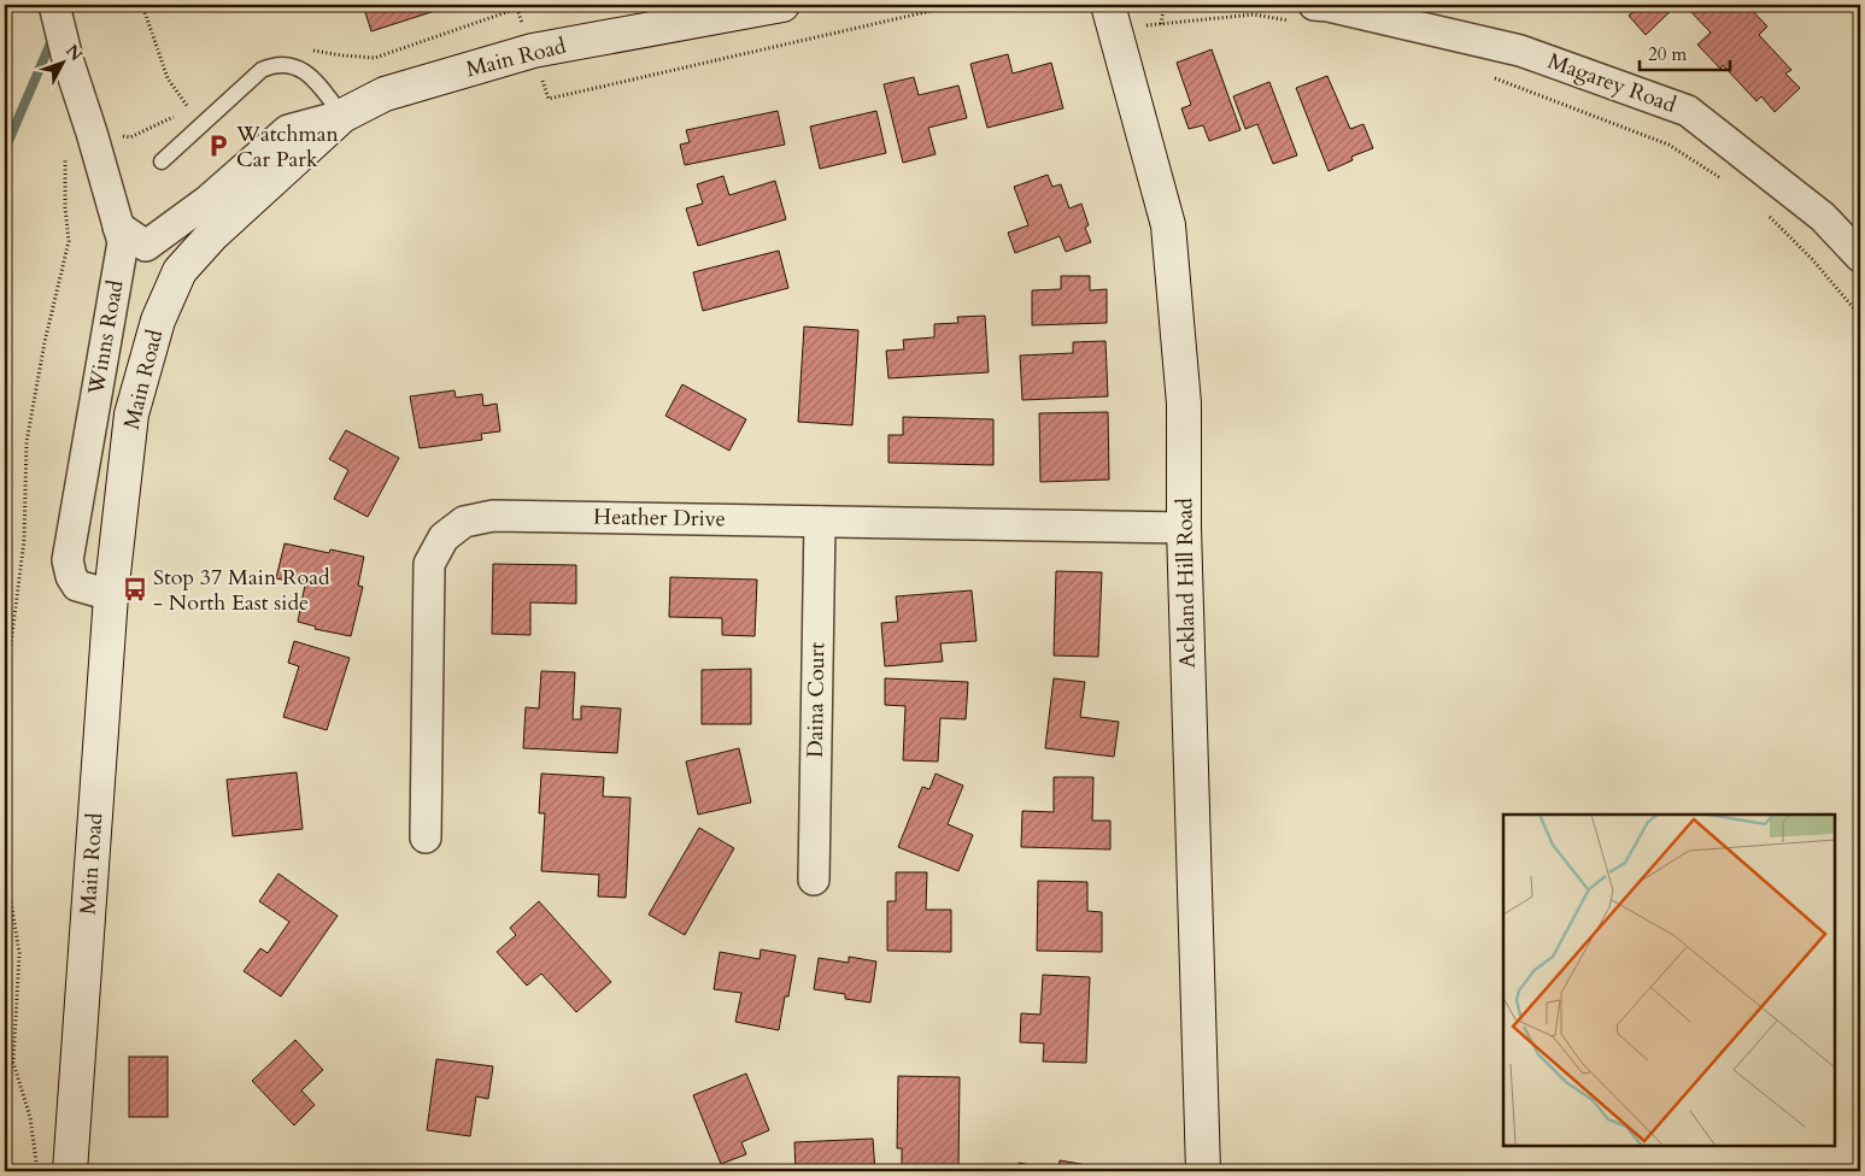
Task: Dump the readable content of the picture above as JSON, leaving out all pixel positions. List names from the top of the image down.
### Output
{
  "streets": {
    "main road": ["Main Road", "Ackland Hill Road"],
    "street": [
      "Magarey Road",
      "Winns Road",
      "Heather Drive",
      "Daina Court"
    ]
  },
  "crossings": [
    ["Main Road", "Winns Road"],
    ["Heather Drive", "Ackland Hill Road"],
    ["Heather Drive", "Daina Court"]
  ],
  "places": {
    "parking": ["Watchman Car Park"],
    "bus stop": ["Stop 37 Main Road - North East side"]
  },
  "scale_bar": "20 m",
  "north": "top right"
}
